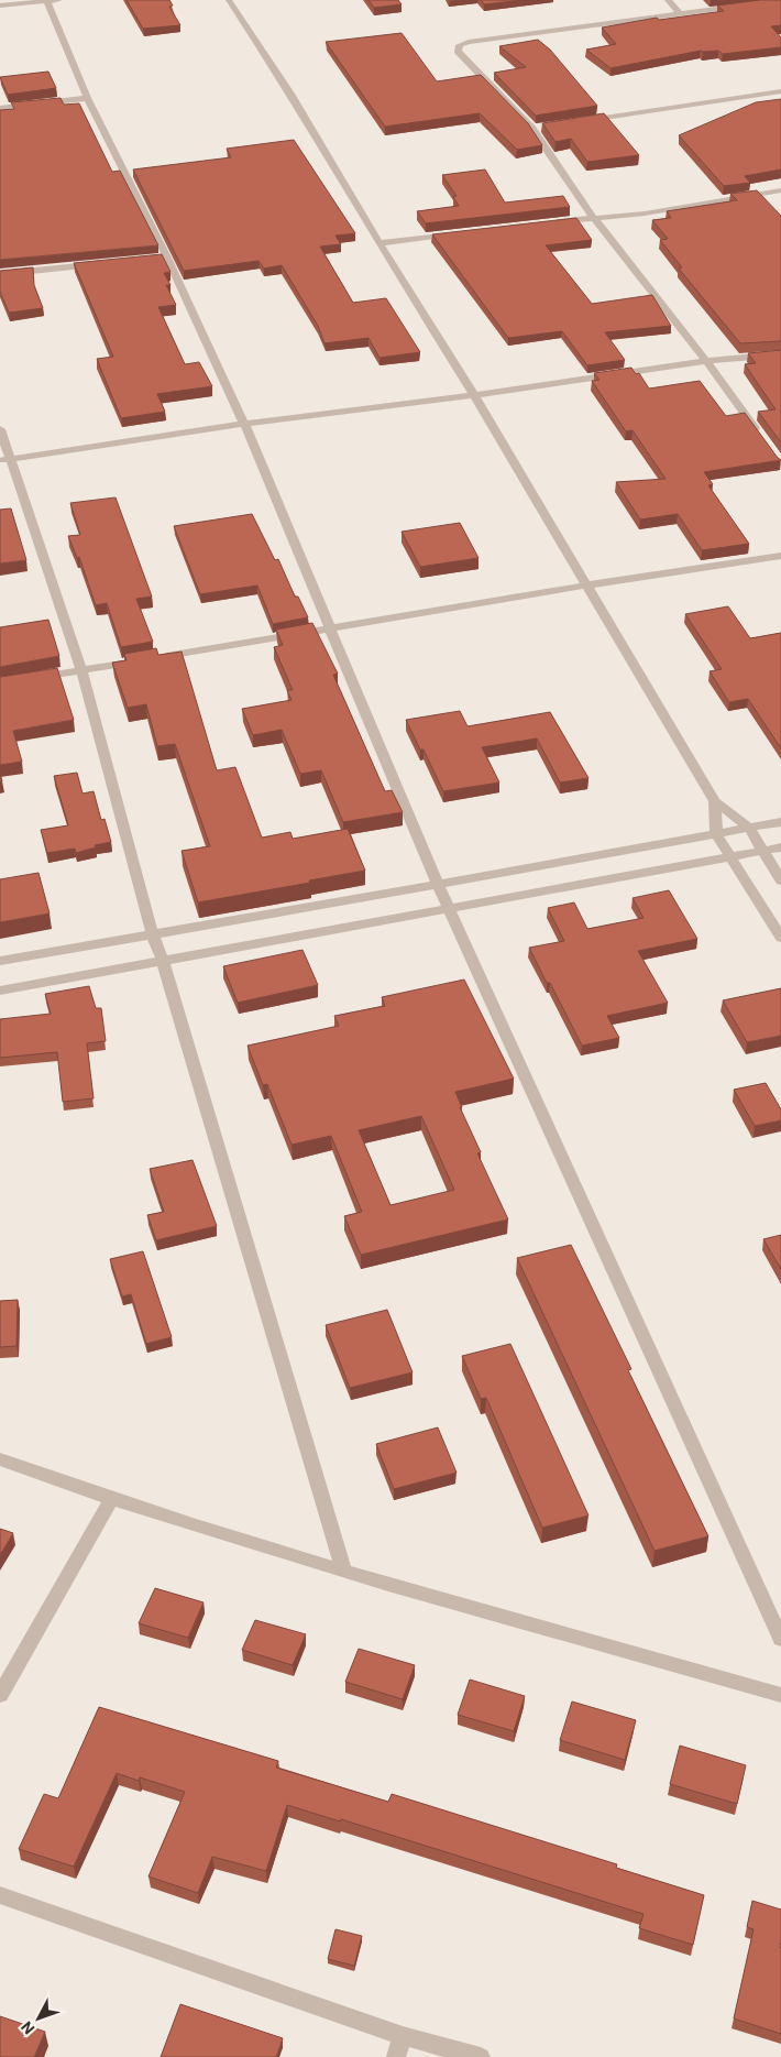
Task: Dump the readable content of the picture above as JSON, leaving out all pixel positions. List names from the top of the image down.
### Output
{
  "north": "bottom left"
}
